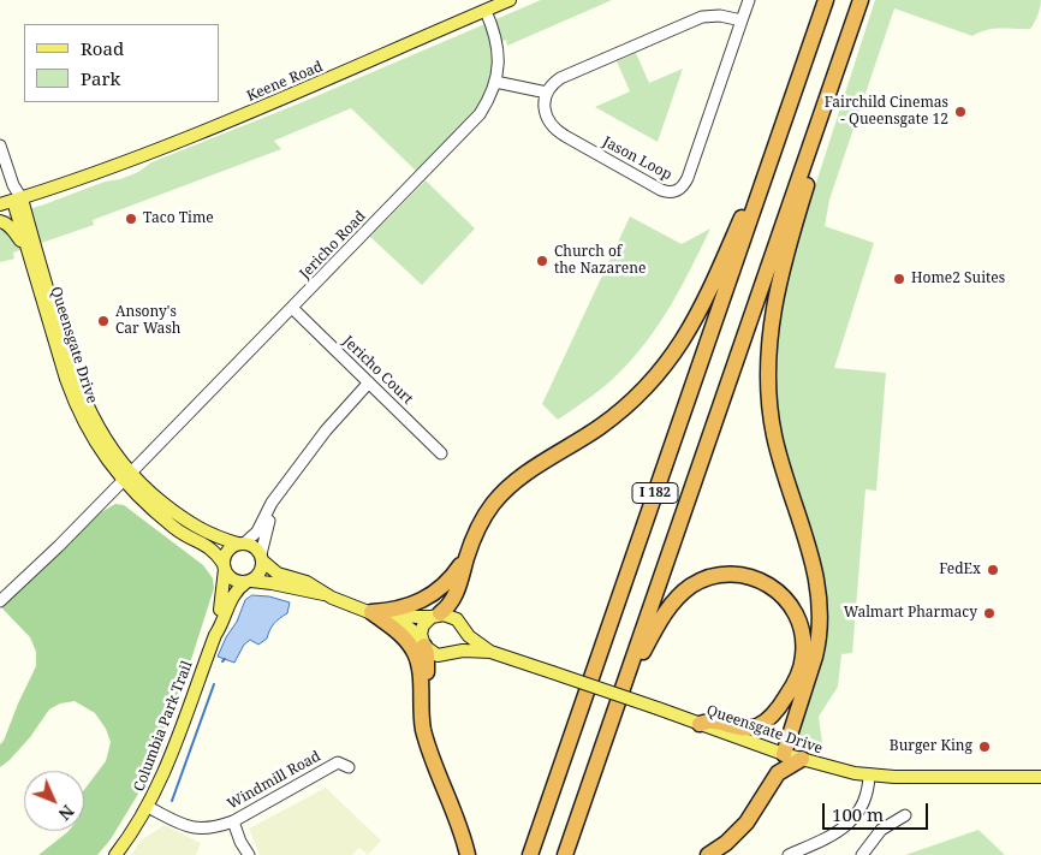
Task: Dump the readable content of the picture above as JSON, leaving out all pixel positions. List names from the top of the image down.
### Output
{
  "streets": {
    "highway": ["I 182"],
    "main road": ["Keene Road", "Queensgate Drive", "Columbia Park Trail"],
    "street": [
      "Jason Loop",
      "Jericho Road",
      "Jericho Court",
      "Windmill Road"
    ]
  },
  "crossings": [
    ["Keene Road", "Jericho Road"],
    ["Keene Road", "Queensgate Drive"],
    ["Jericho Road", "Queensgate Drive"],
    ["Jericho Road", "Jericho Court"],
    ["Queensgate Drive", "Columbia Park Trail"],
    ["Columbia Park Trail", "Windmill Road"]
  ],
  "places": [
    "Fairchild Cinemas - Queensgate 12",
    "Taco Time",
    "Church of the Nazarene",
    "Home2 Suites",
    "Ansony's Car Wash",
    "FedEx",
    "Walmart Pharmacy",
    "Burger King"
  ],
  "legend": ["Road", "Park"],
  "scale_bar": "100 m",
  "north": "bottom right"
}
